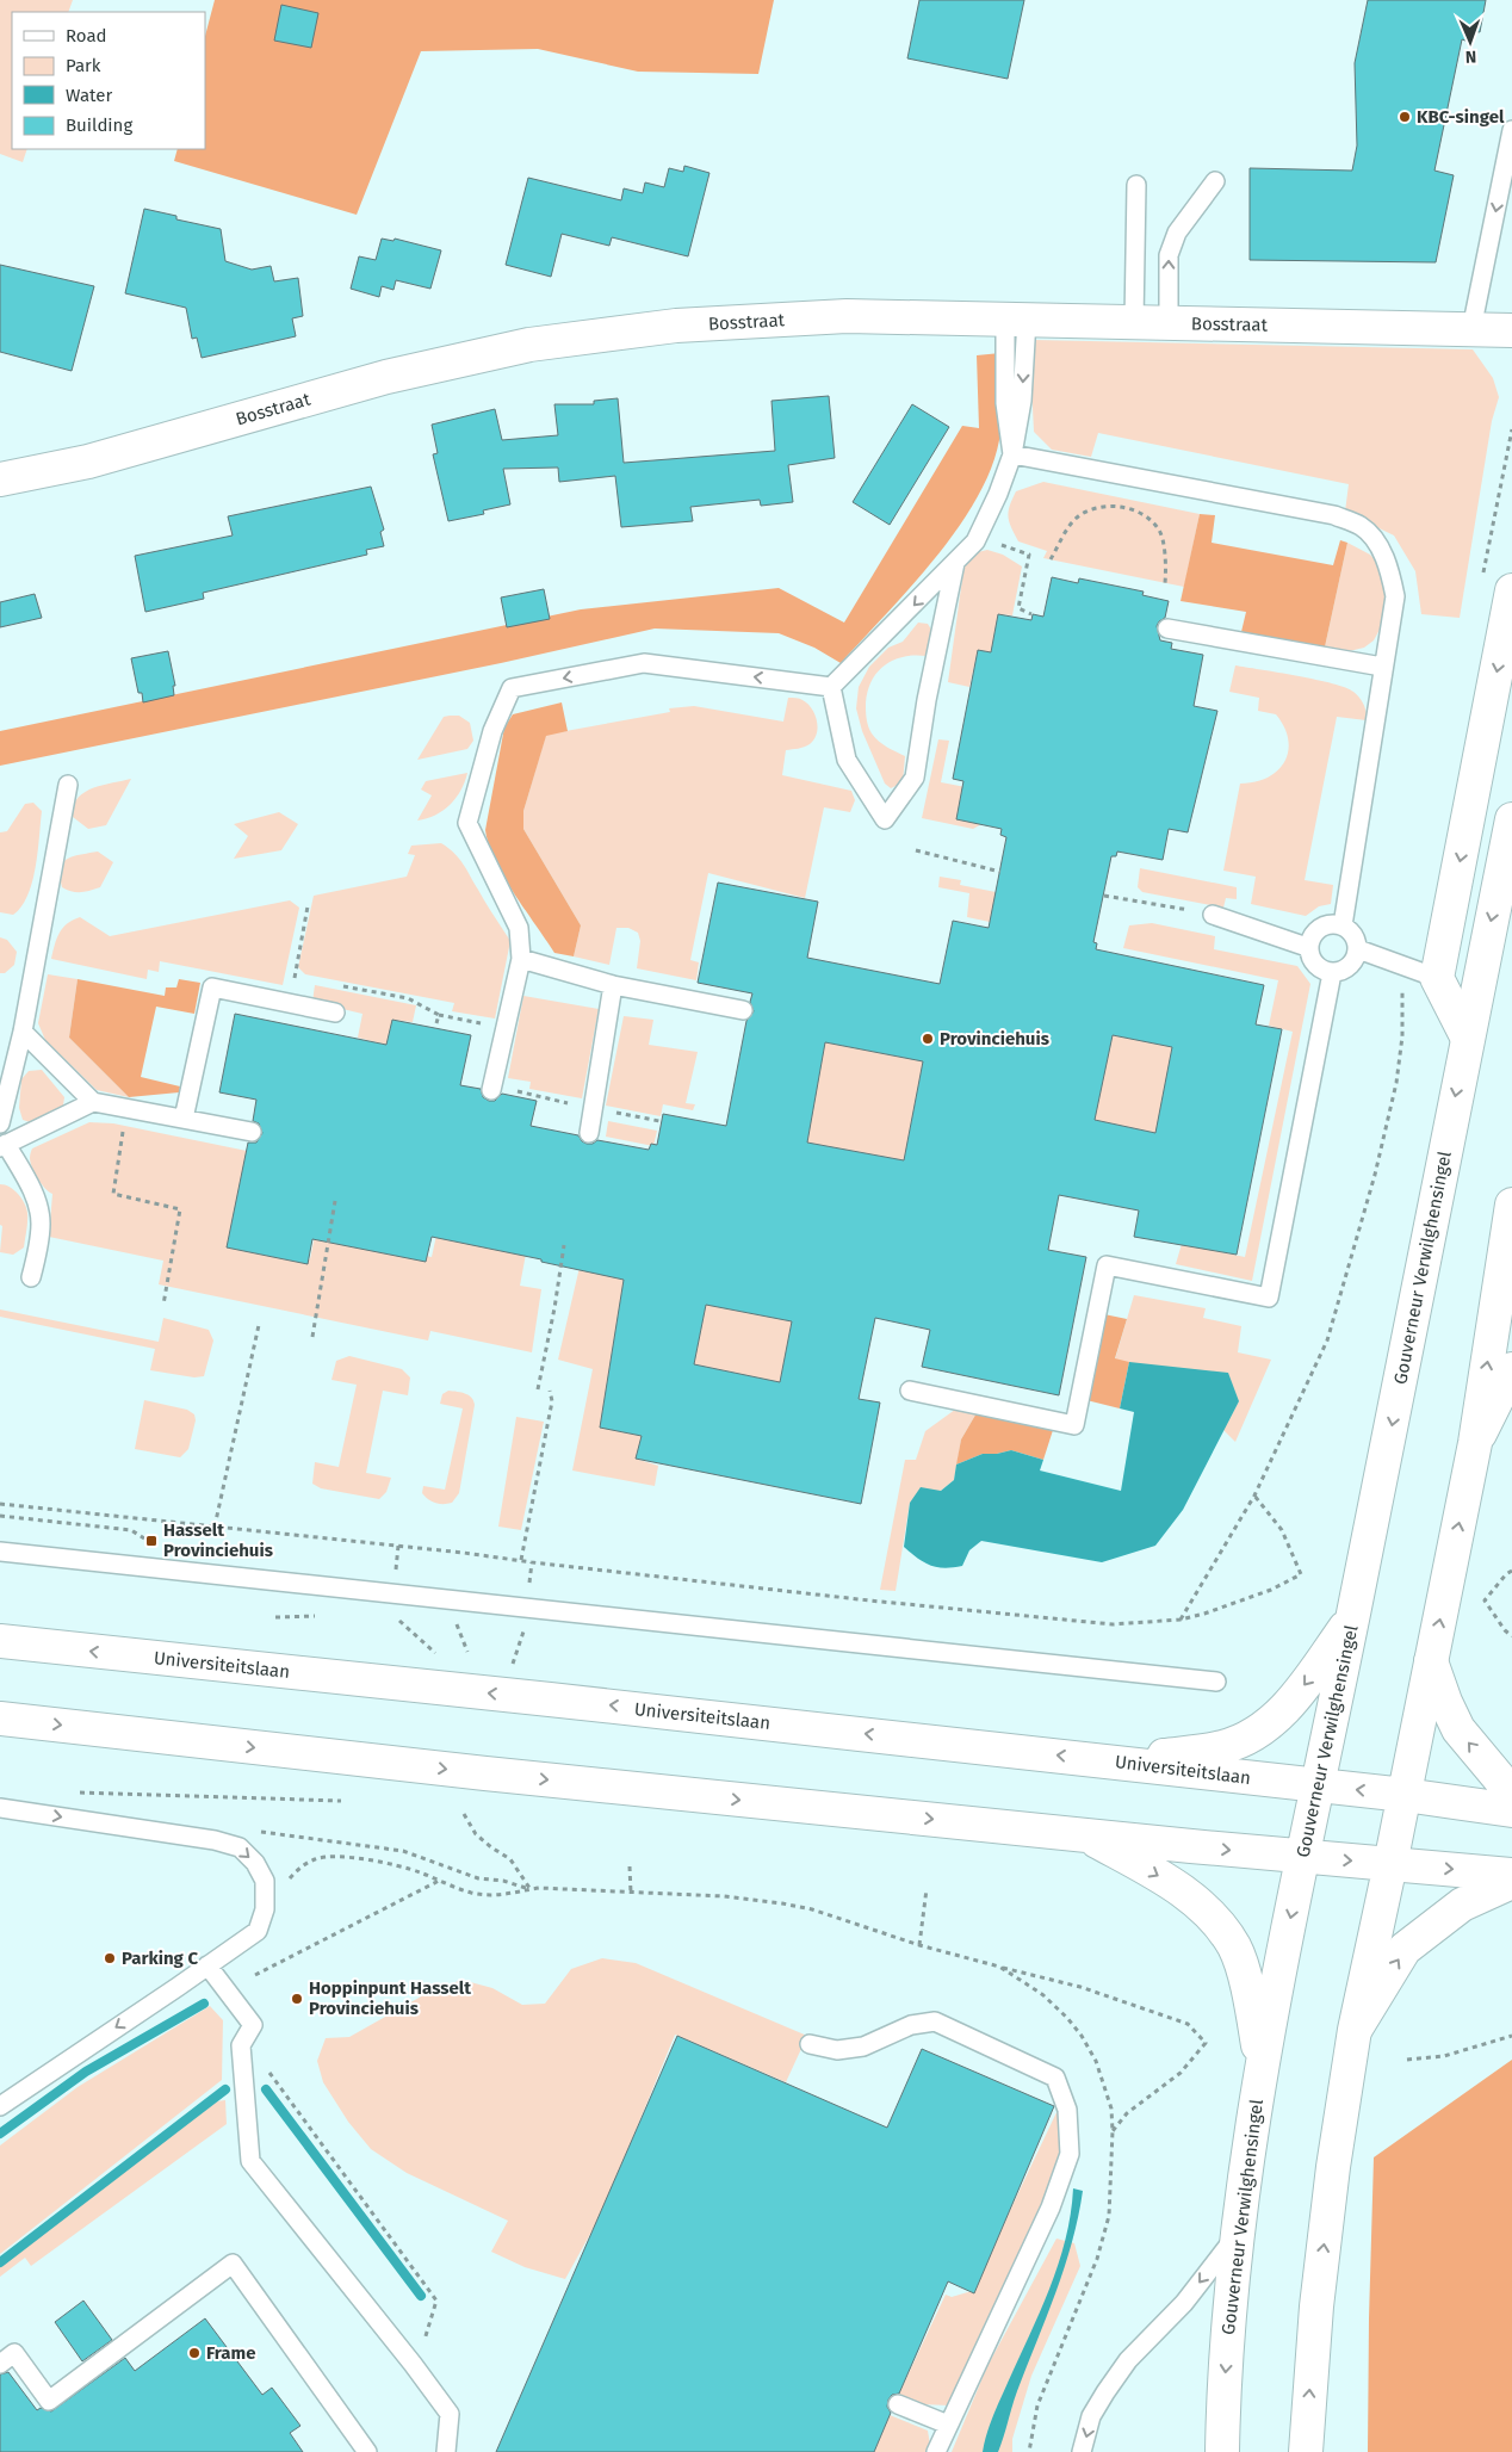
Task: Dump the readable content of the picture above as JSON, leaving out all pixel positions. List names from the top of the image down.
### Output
{
  "streets": {
    "main road": ["Bosstraat", "Gouverneur Verwilghensingel", "Universiteitslaan"]
  },
  "crossings": [
    ["Gouverneur Verwilghensingel", "Universiteitslaan"]
  ],
  "places": {
    "other": [
      "KBC-singel",
      "Provinciehuis",
      "Parking C",
      "Hoppinpunt Hasselt Provinciehuis",
      "Frame"
    ],
    "transit": ["Hasselt Provinciehuis"]
  },
  "legend": [
    "Road",
    "Park",
    "Water",
    "Building"
  ],
  "north": "bottom"
}
